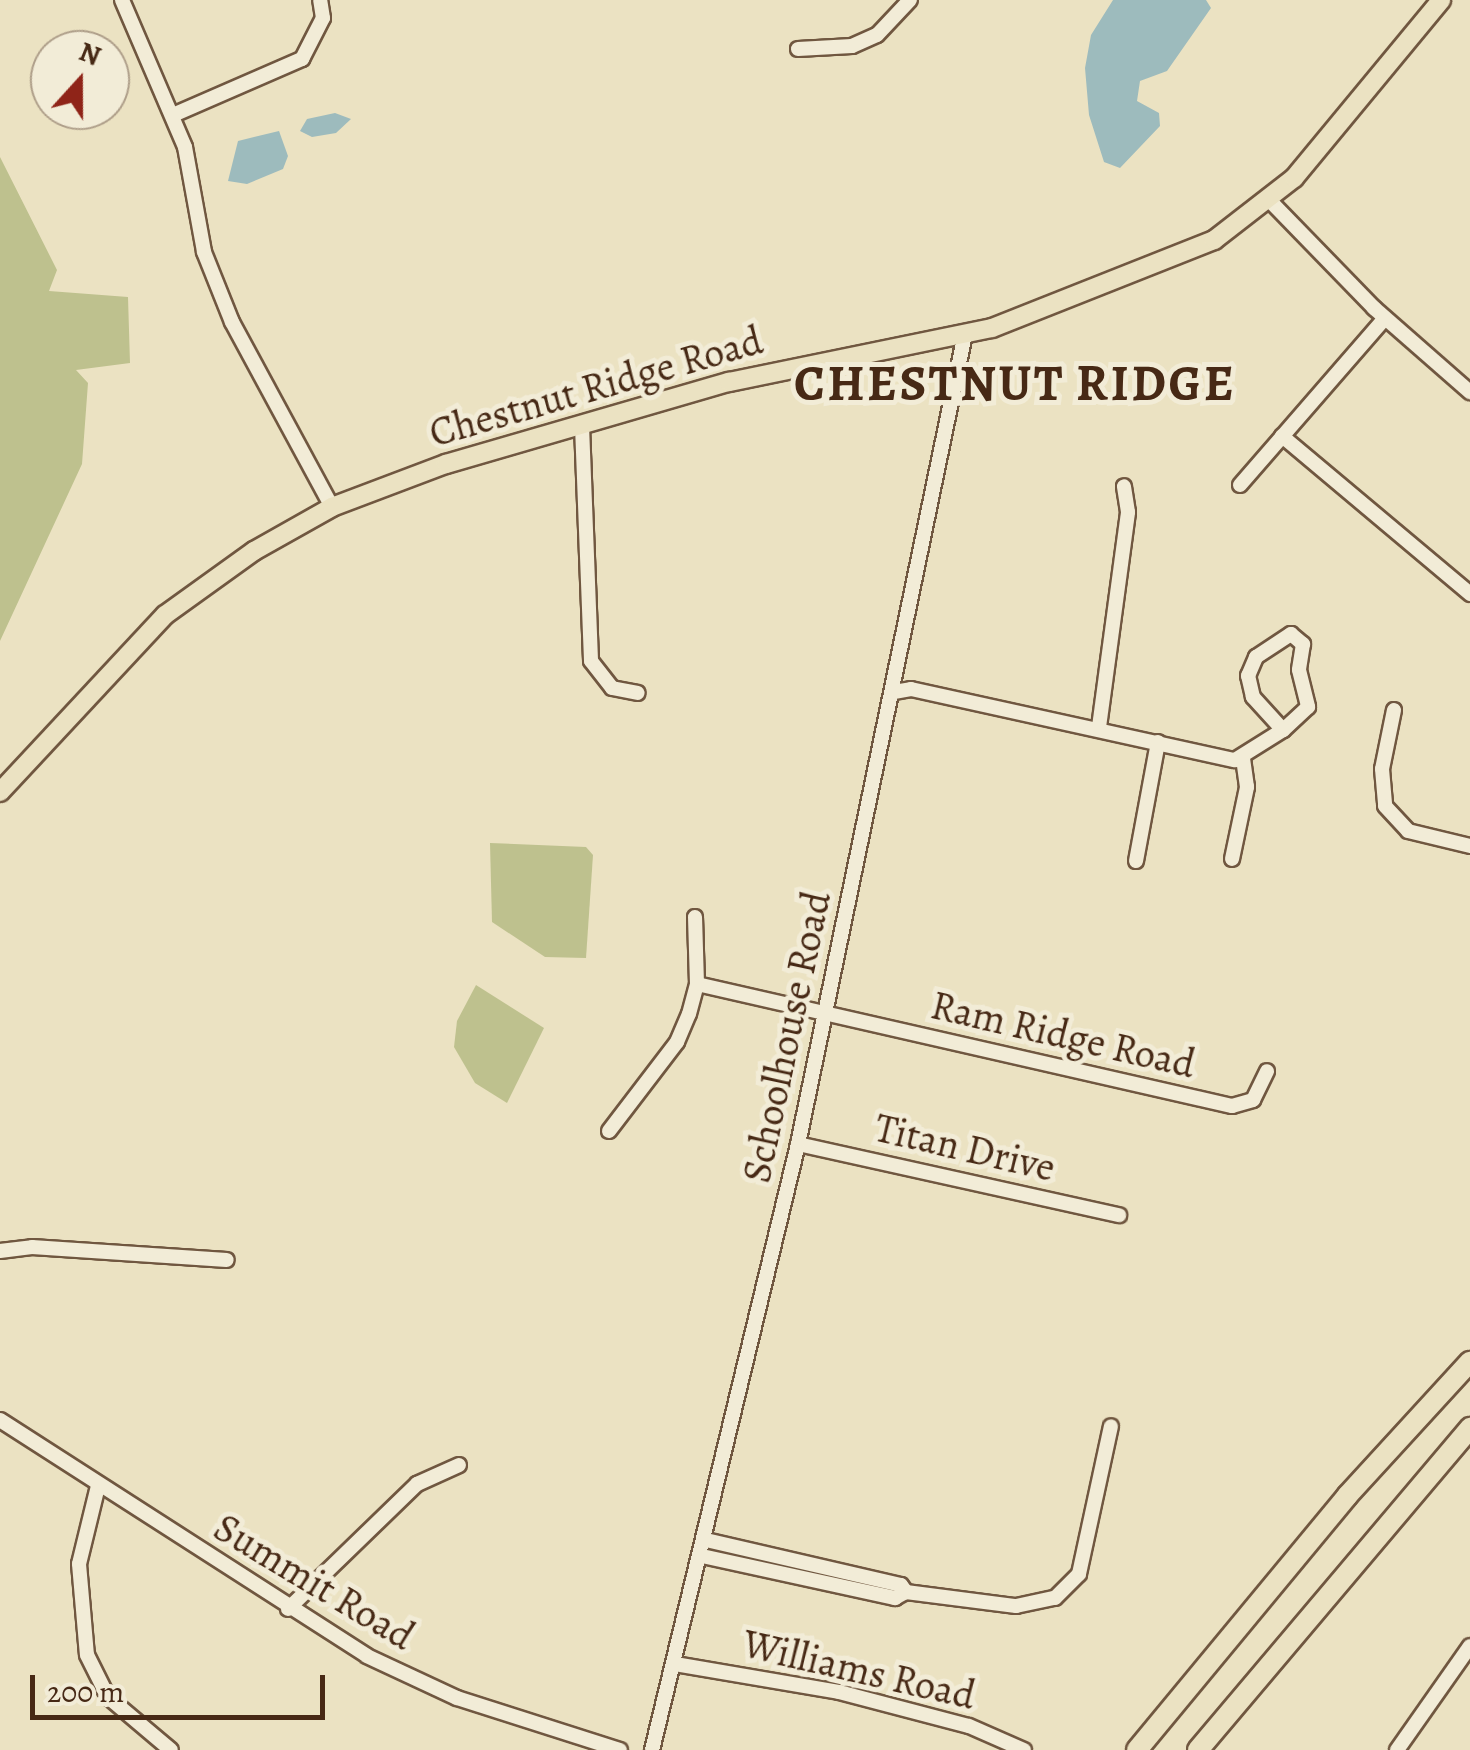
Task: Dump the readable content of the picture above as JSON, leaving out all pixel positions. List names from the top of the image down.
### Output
{
  "streets": {
    "main road": ["Chestnut Ridge Road"],
    "street": [
      "Ram Ridge Road",
      "Schoolhouse Road",
      "Titan Drive",
      "Summit Road",
      "Williams Road"
    ]
  },
  "crossings": [
    ["Chestnut Ridge Road", "Schoolhouse Road"],
    ["Ram Ridge Road", "Schoolhouse Road"],
    ["Schoolhouse Road", "Titan Drive"],
    ["Schoolhouse Road", "Williams Road"]
  ],
  "districts": ["CHESTNUT RIDGE"],
  "scale_bar": "200 m",
  "north": "top"
}
